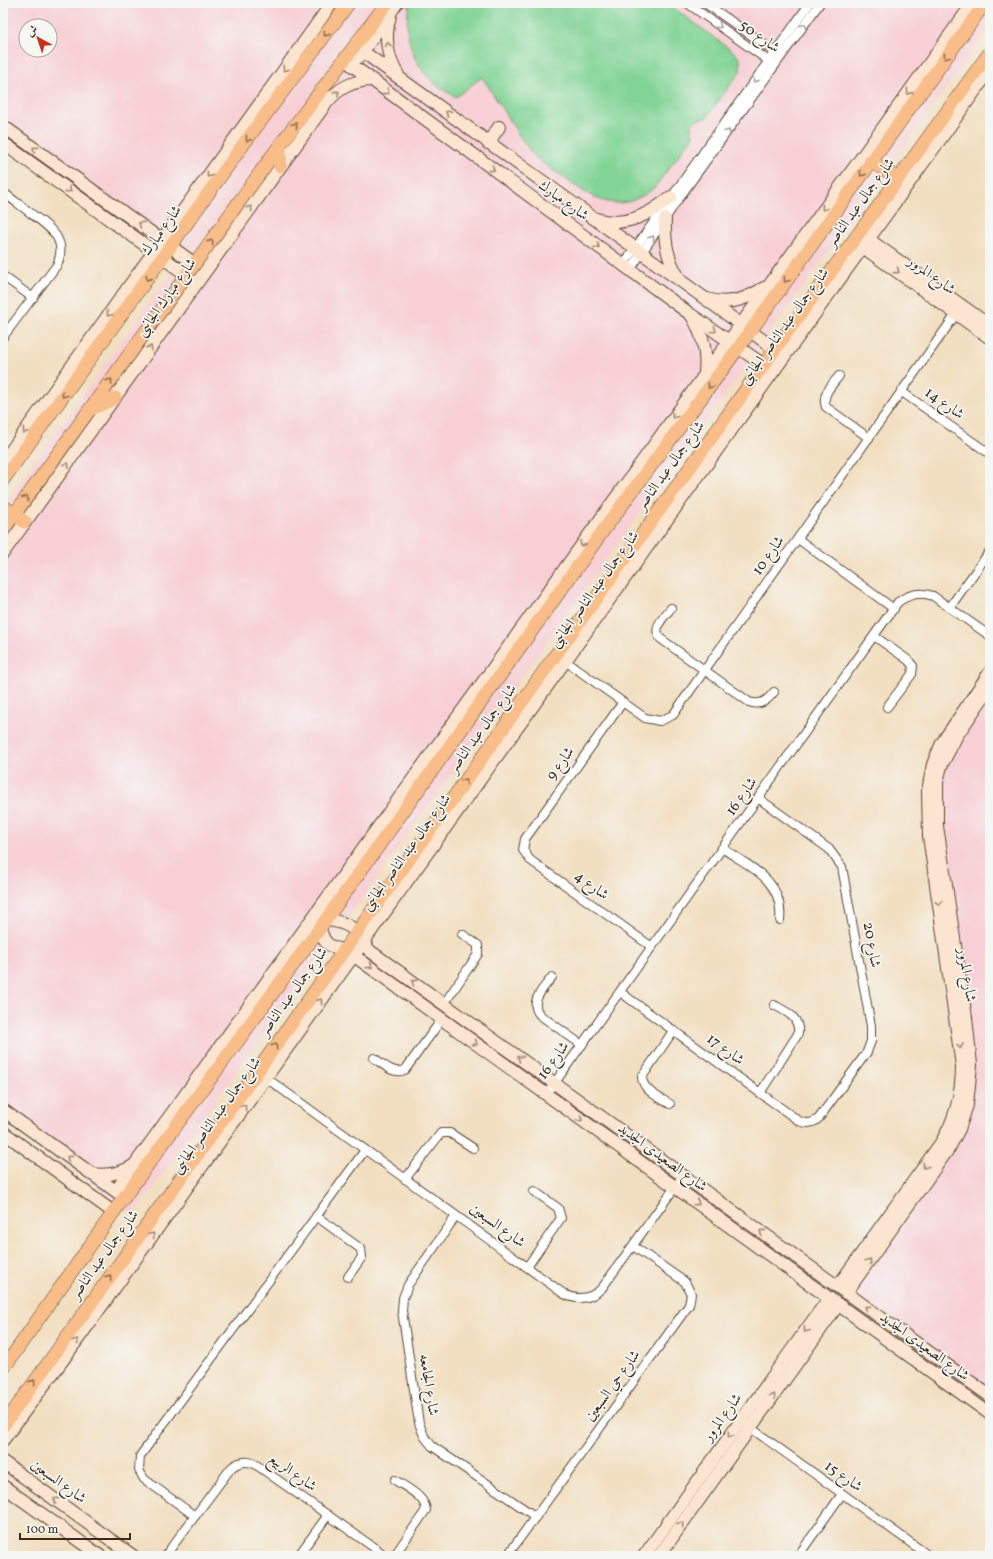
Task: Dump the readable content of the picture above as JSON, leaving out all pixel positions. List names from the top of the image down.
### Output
{
  "streets": {
    "main road": [
      "شارع مبارك",
      "شارع جمال عبد الناصر",
      "شارع المرور",
      "شارع مبارك الجانبى",
      "شارع جمال عبد الناصر الجانبى",
      "شارع الصعيدى الجديد",
      "شارع السبعين"
    ],
    "street": [
      "شارع 50",
      "شارع 14",
      "شارع 10",
      "شارع 9",
      "شارع 16",
      "شارع 4",
      "شارع 20",
      "شارع 17",
      "شارع الجامعه",
      "شارع حي السبعين",
      "شارع الربيع",
      "شارع 15"
    ]
  },
  "crossings": [
    ["شارع مبارك", "شارع جمال عبد الناصر"],
    ["شارع مبارك", "شارع مبارك الجانبى"],
    ["شارع مبارك", "شارع جمال عبد الناصر الجانبى"],
    ["شارع جمال عبد الناصر", "شارع المرور"],
    ["شارع جمال عبد الناصر", "شارع جمال عبد الناصر الجانبى"],
    ["شارع جمال عبد الناصر", "شارع الصعيدى الجديد"],
    ["شارع المرور", "شارع جمال عبد الناصر الجانبى"],
    ["شارع المرور", "شارع 10"],
    ["شارع المرور", "شارع الصعيدى الجديد"],
    ["شارع المرور", "شارع 15"],
    ["شارع جمال عبد الناصر الجانبى", "شارع 10"],
    ["شارع جمال عبد الناصر الجانبى", "شارع الصعيدى الجديد"],
    ["شارع جمال عبد الناصر الجانبى", "شارع السبعين"],
    ["شارع 14", "شارع 10"],
    ["شارع 10", "شارع 9"],
    ["شارع 9", "شارع 4"],
    ["شارع 16", "شارع 4"],
    ["شارع 16", "شارع 20"],
    ["شارع 16", "شارع 17"],
    ["شارع 16", "شارع الصعيدى الجديد"],
    ["شارع 20", "شارع 17"],
    ["شارع الصعيدى الجديد", "شارع السبعين"],
    ["شارع السبعين", "شارع الجامعه"],
    ["شارع السبعين", "شارع حي السبعين"],
    ["شارع الجامعه", "شارع حي السبعين"]
  ],
  "scale_bar": "100 m",
  "north": "top left"
}
